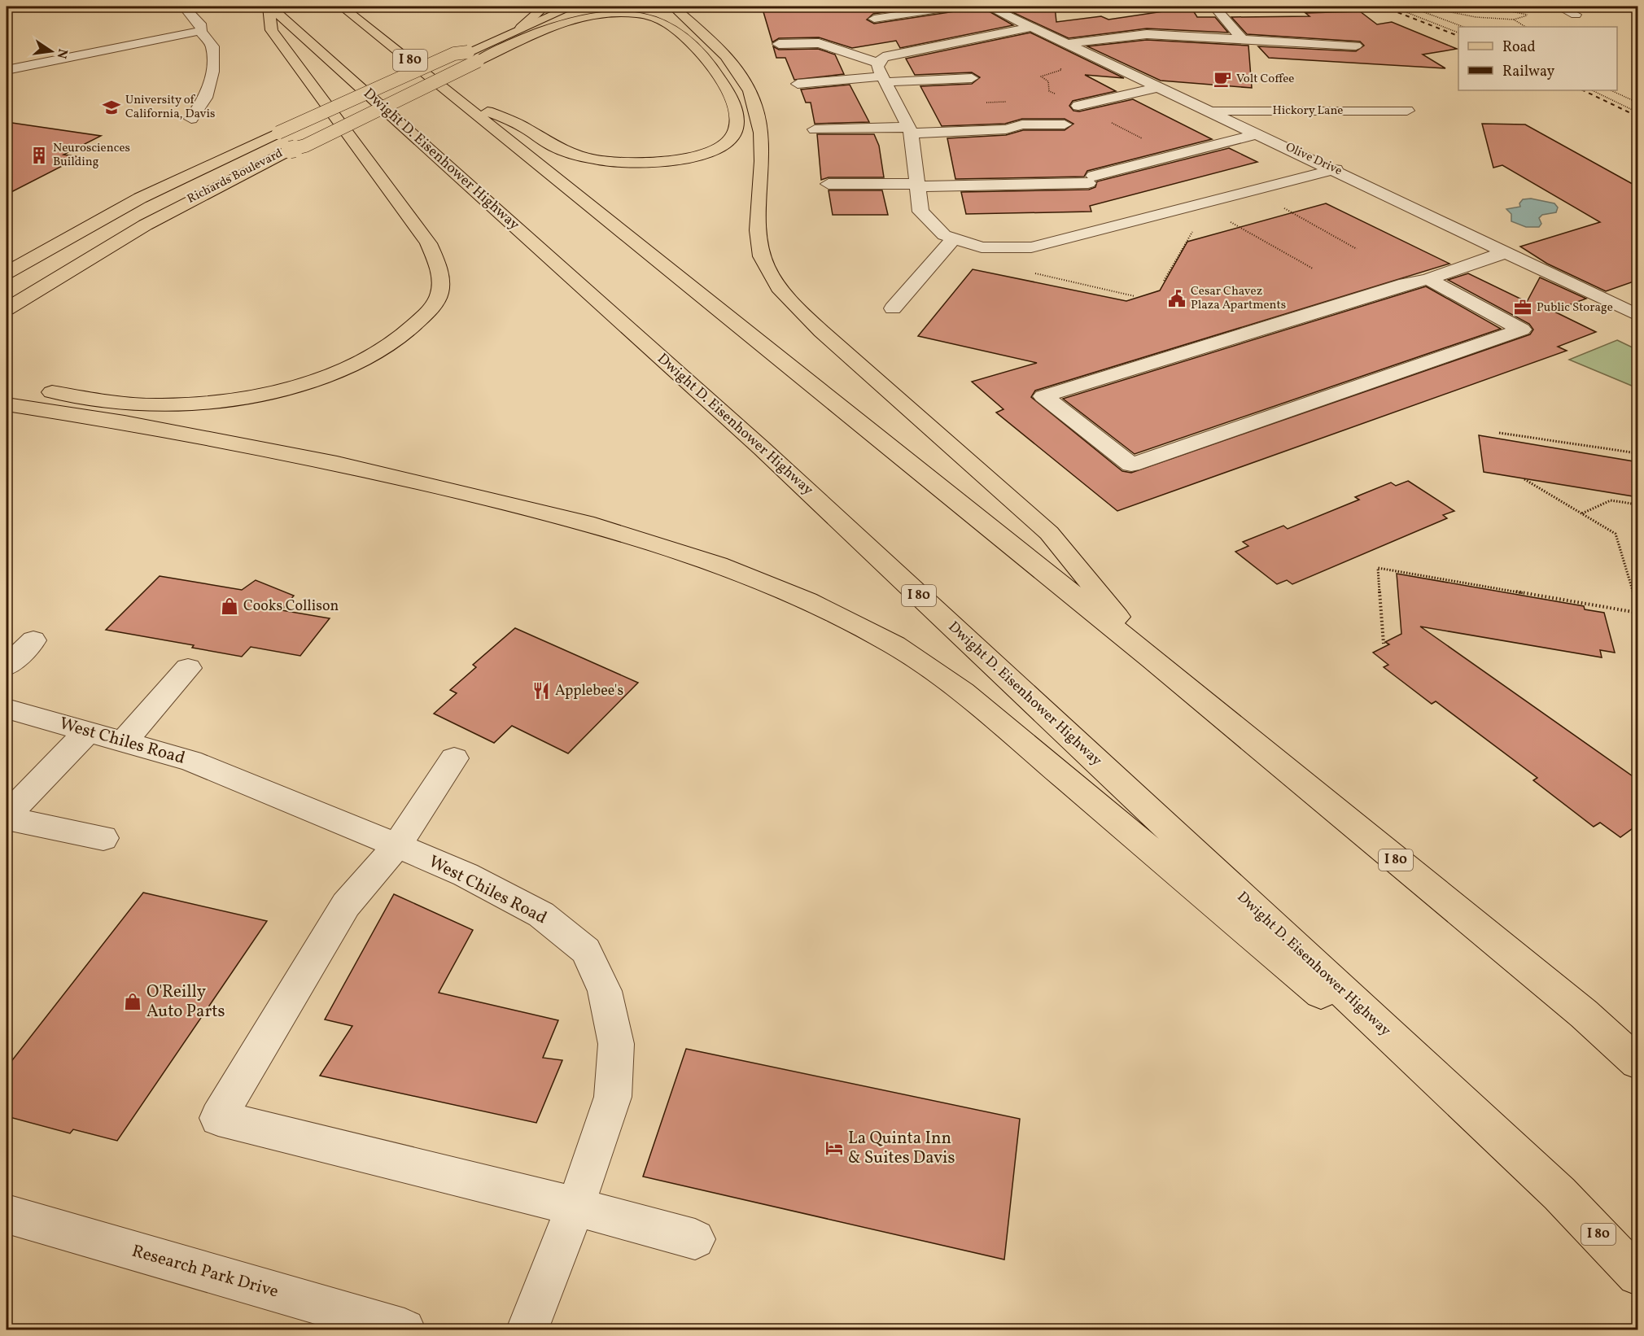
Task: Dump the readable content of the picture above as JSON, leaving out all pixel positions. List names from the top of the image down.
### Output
{
  "streets": {
    "main road": ["I 80", "Dwight D. Eisenhower Highway", "Richards Boulevard"],
    "street": [
      "Hickory Lane",
      "Olive Drive",
      "West Chiles Road",
      "Research Park Drive"
    ]
  },
  "crossings": [
    ["Hickory Lane", "Olive Drive"]
  ],
  "places": {
    "cafe": ["Volt Coffee"],
    "school or university": ["University of California, Davis"],
    "building": ["Neurosciences Building"],
    "public building": ["Cesar Chavez Plaza Apartments"],
    "office": ["Public Storage"],
    "shop": ["Cooks Collison", "O'Reilly Auto Parts"],
    "restaurant": ["Applebee's"],
    "hotel": ["La Quinta Inn & Suites Davis"]
  },
  "legend": ["Road", "Railway"],
  "north": "right"
}
